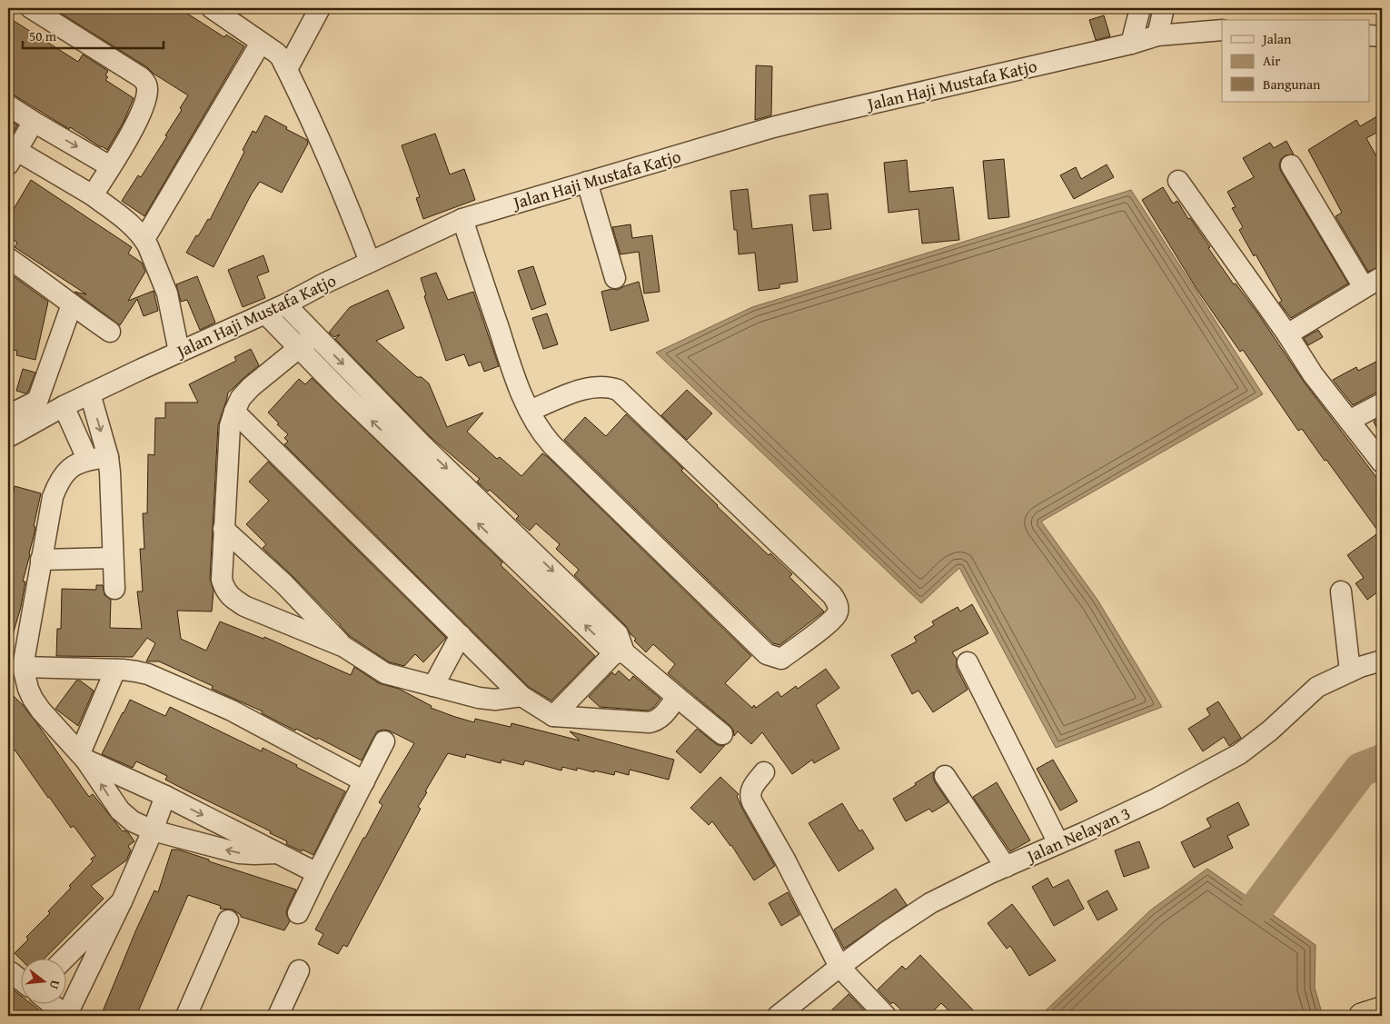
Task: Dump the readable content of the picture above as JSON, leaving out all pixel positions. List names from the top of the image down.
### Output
{
  "streets": {
    "street": ["Jalan Haji Mustafa Katjo", "Jalan Nelayan 3"]
  },
  "legend": ["Jalan", "Air", "Bangunan"],
  "scale_bar": "50 m",
  "north": "right"
}
